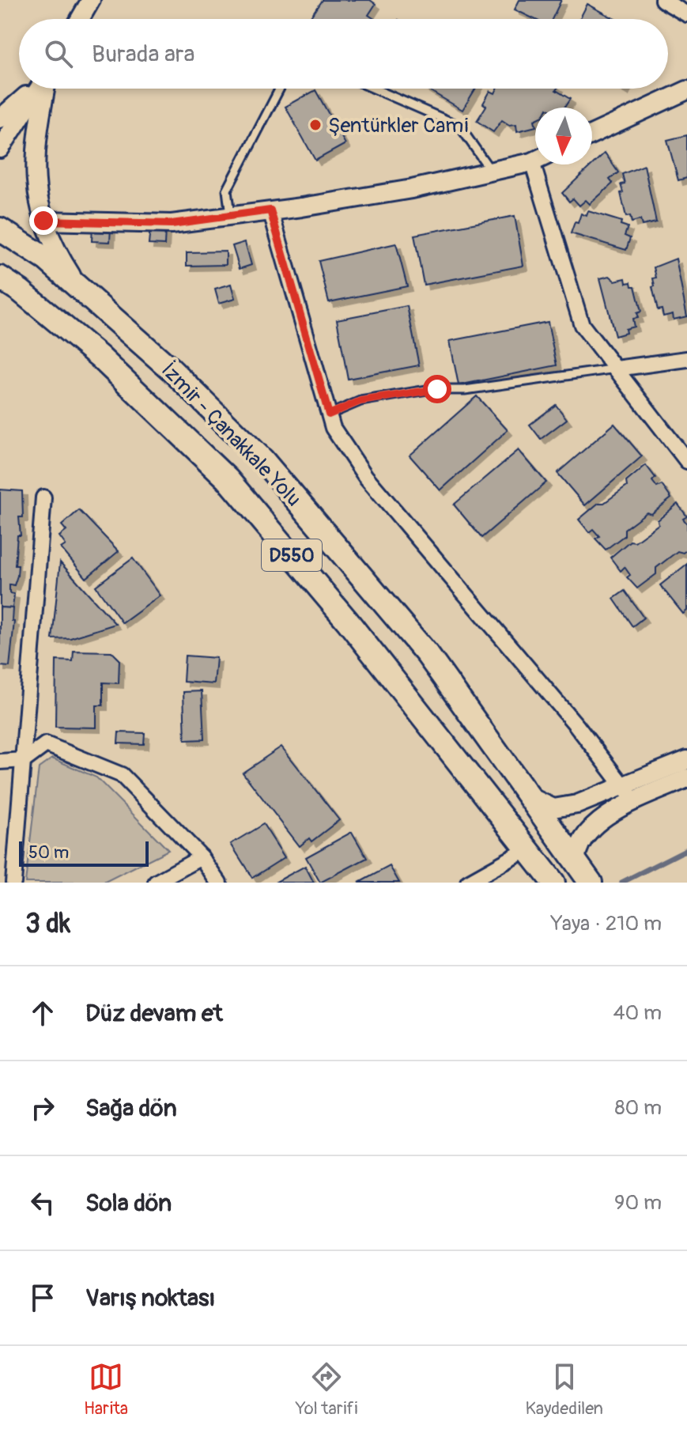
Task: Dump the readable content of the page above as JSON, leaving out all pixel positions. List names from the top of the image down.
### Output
{
  "streets": {
    "highway": ["İzmir - Çanakkale Yolu", "D550"]
  },
  "places": ["Şentürkler Cami"],
  "scale_bar": "50 m",
  "north": "bottom",
  "page": {
    "search": "Burada ara",
    "scale": "50 m",
    "heading": ["3 dk", "Yaya · 210 m"],
    "list": [
      ["Düz devam et", "40 m"],
      ["Sağa dön", "80 m"],
      ["Sola dön", "90 m"],
      "Varış noktası"
    ],
    "nav": ["Harita", "Yol tarifi", "Kaydedilen"]
  }
}
